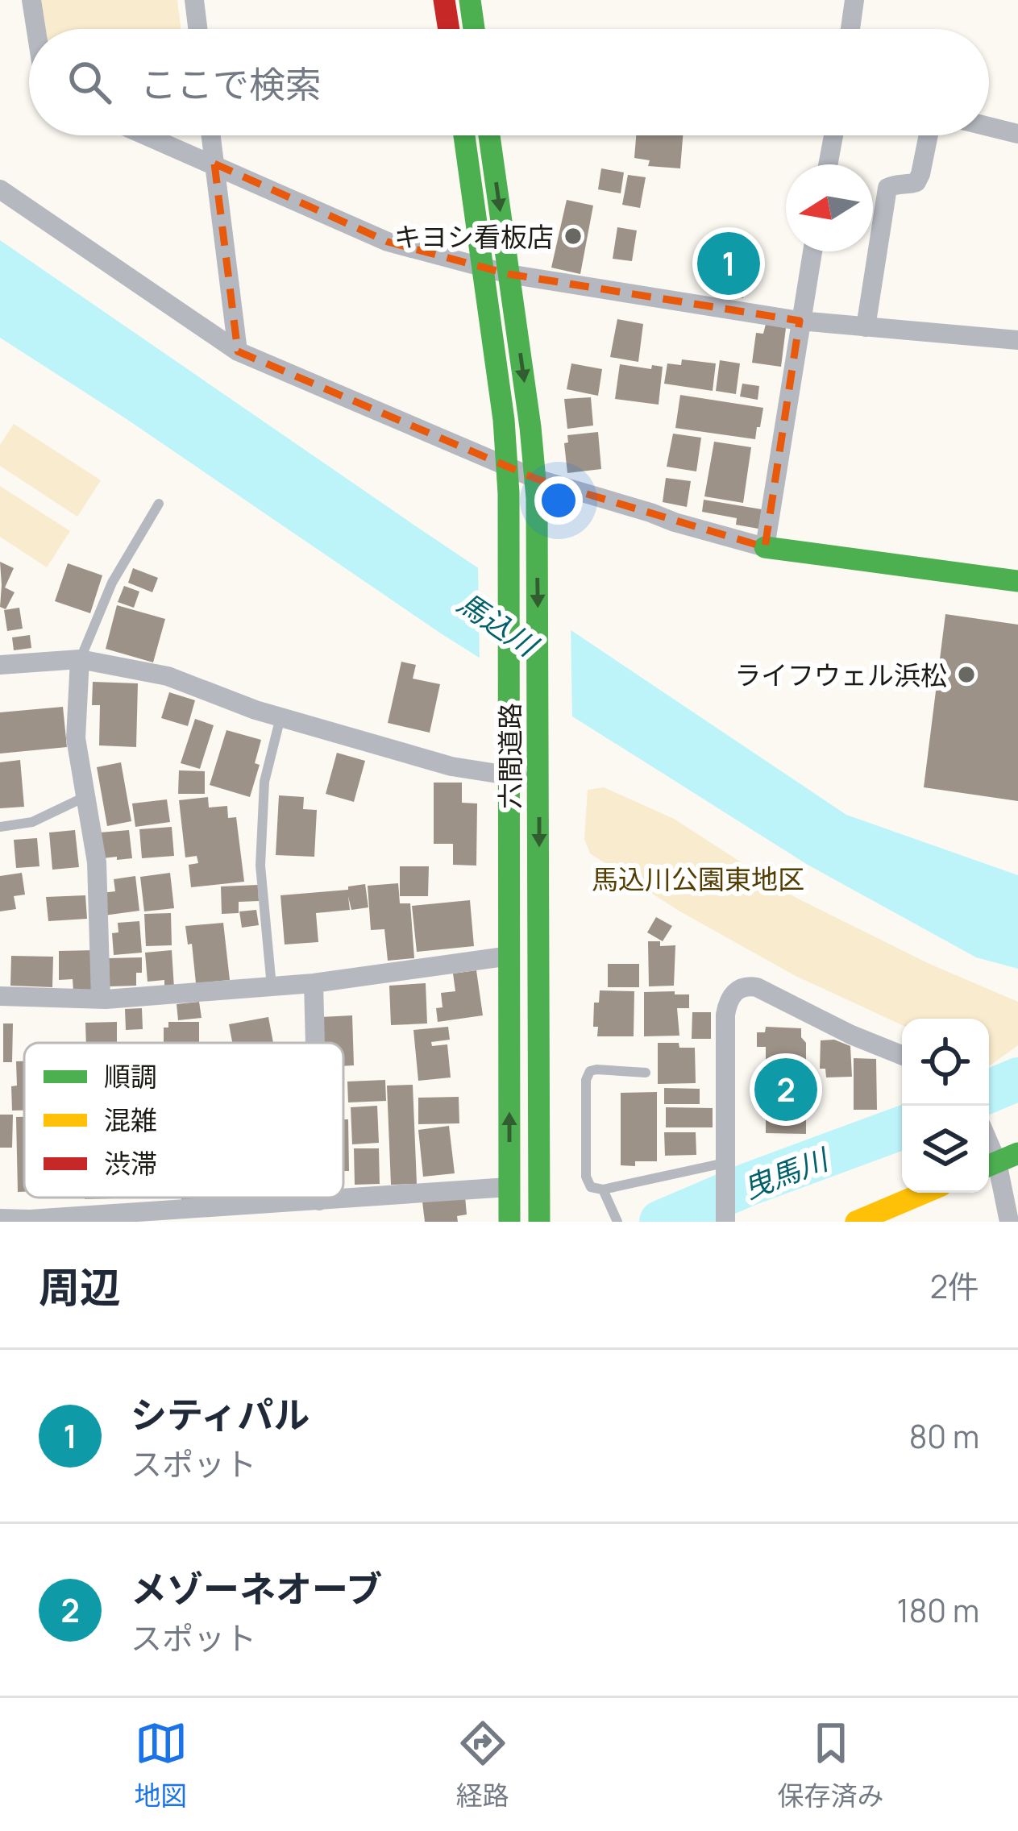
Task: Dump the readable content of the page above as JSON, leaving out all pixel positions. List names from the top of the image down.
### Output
{
  "streets": {
    "street": ["六間道路"]
  },
  "water": ["馬込川", "曳馬川"],
  "parks": ["馬込川公園東地区"],
  "places": ["キヨシ看板店", "ライフウェル浜松"],
  "legend": ["順調", "混雑", "渋滞"],
  "north": "left",
  "page": {
    "search": "ここで検索",
    "pins": ["1", "2"],
    "heading": ["周辺", "2件"],
    "list": [
      {
        "mark": "1",
        "name": "シティパル",
        "note": "スポット",
        "value": "80 m"
      },
      {
        "mark": "2",
        "name": "メゾーネオーブ",
        "note": "スポット",
        "value": "180 m"
      }
    ],
    "nav": ["地図", "経路", "保存済み"]
  }
}
